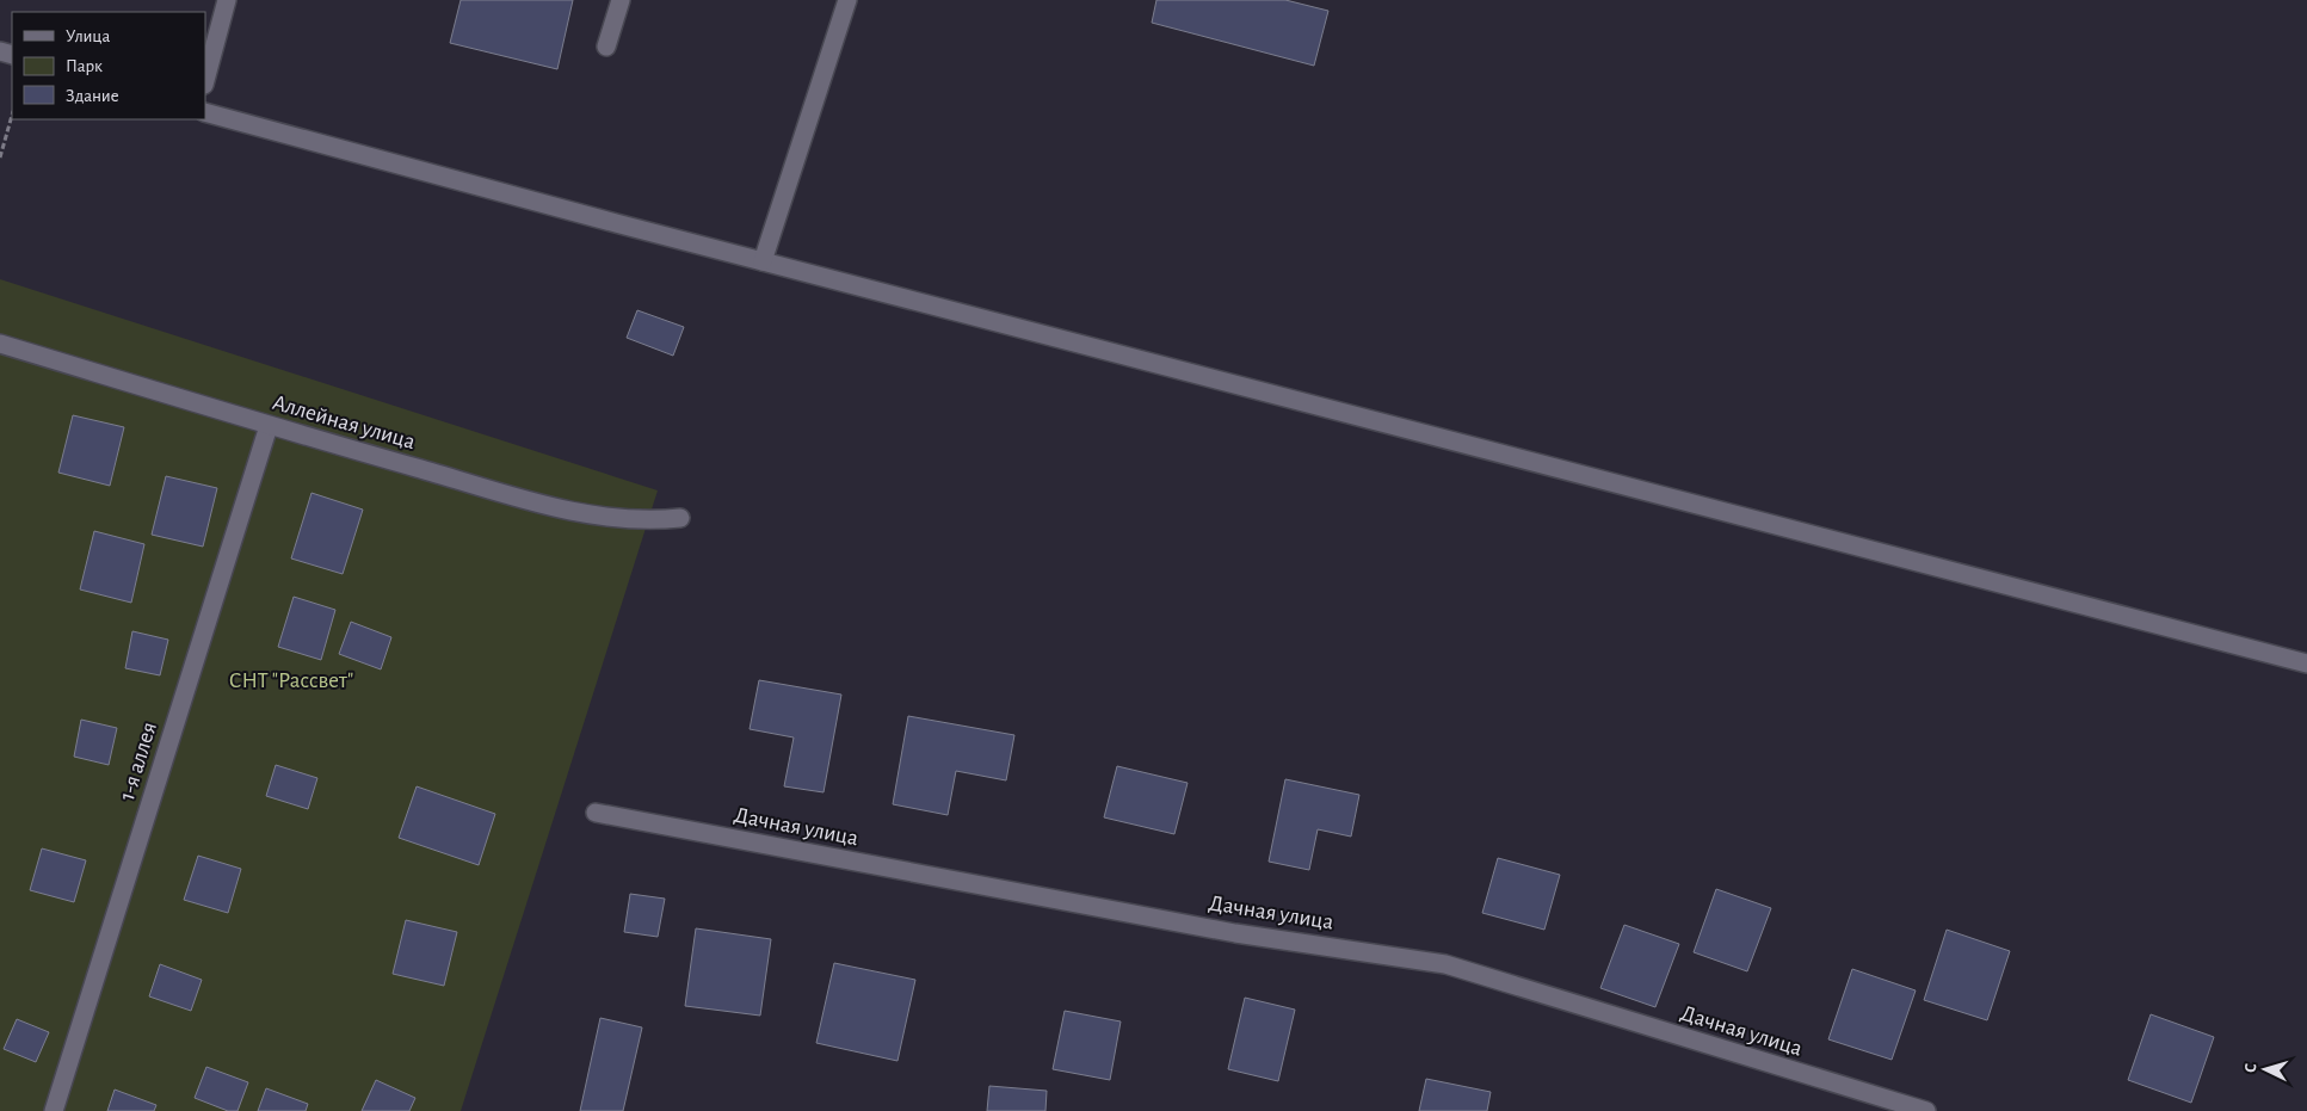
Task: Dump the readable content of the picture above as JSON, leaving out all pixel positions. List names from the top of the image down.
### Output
{
  "streets": {
    "street": ["Аллейная улица", "1-я аллея", "Дачная улица"]
  },
  "crossings": [
    ["Аллейная улица", "1-я аллея"]
  ],
  "parks": ["СНТ \"Рассвет\""],
  "legend": ["Улица", "Парк", "Здание"],
  "north": "left"
}
